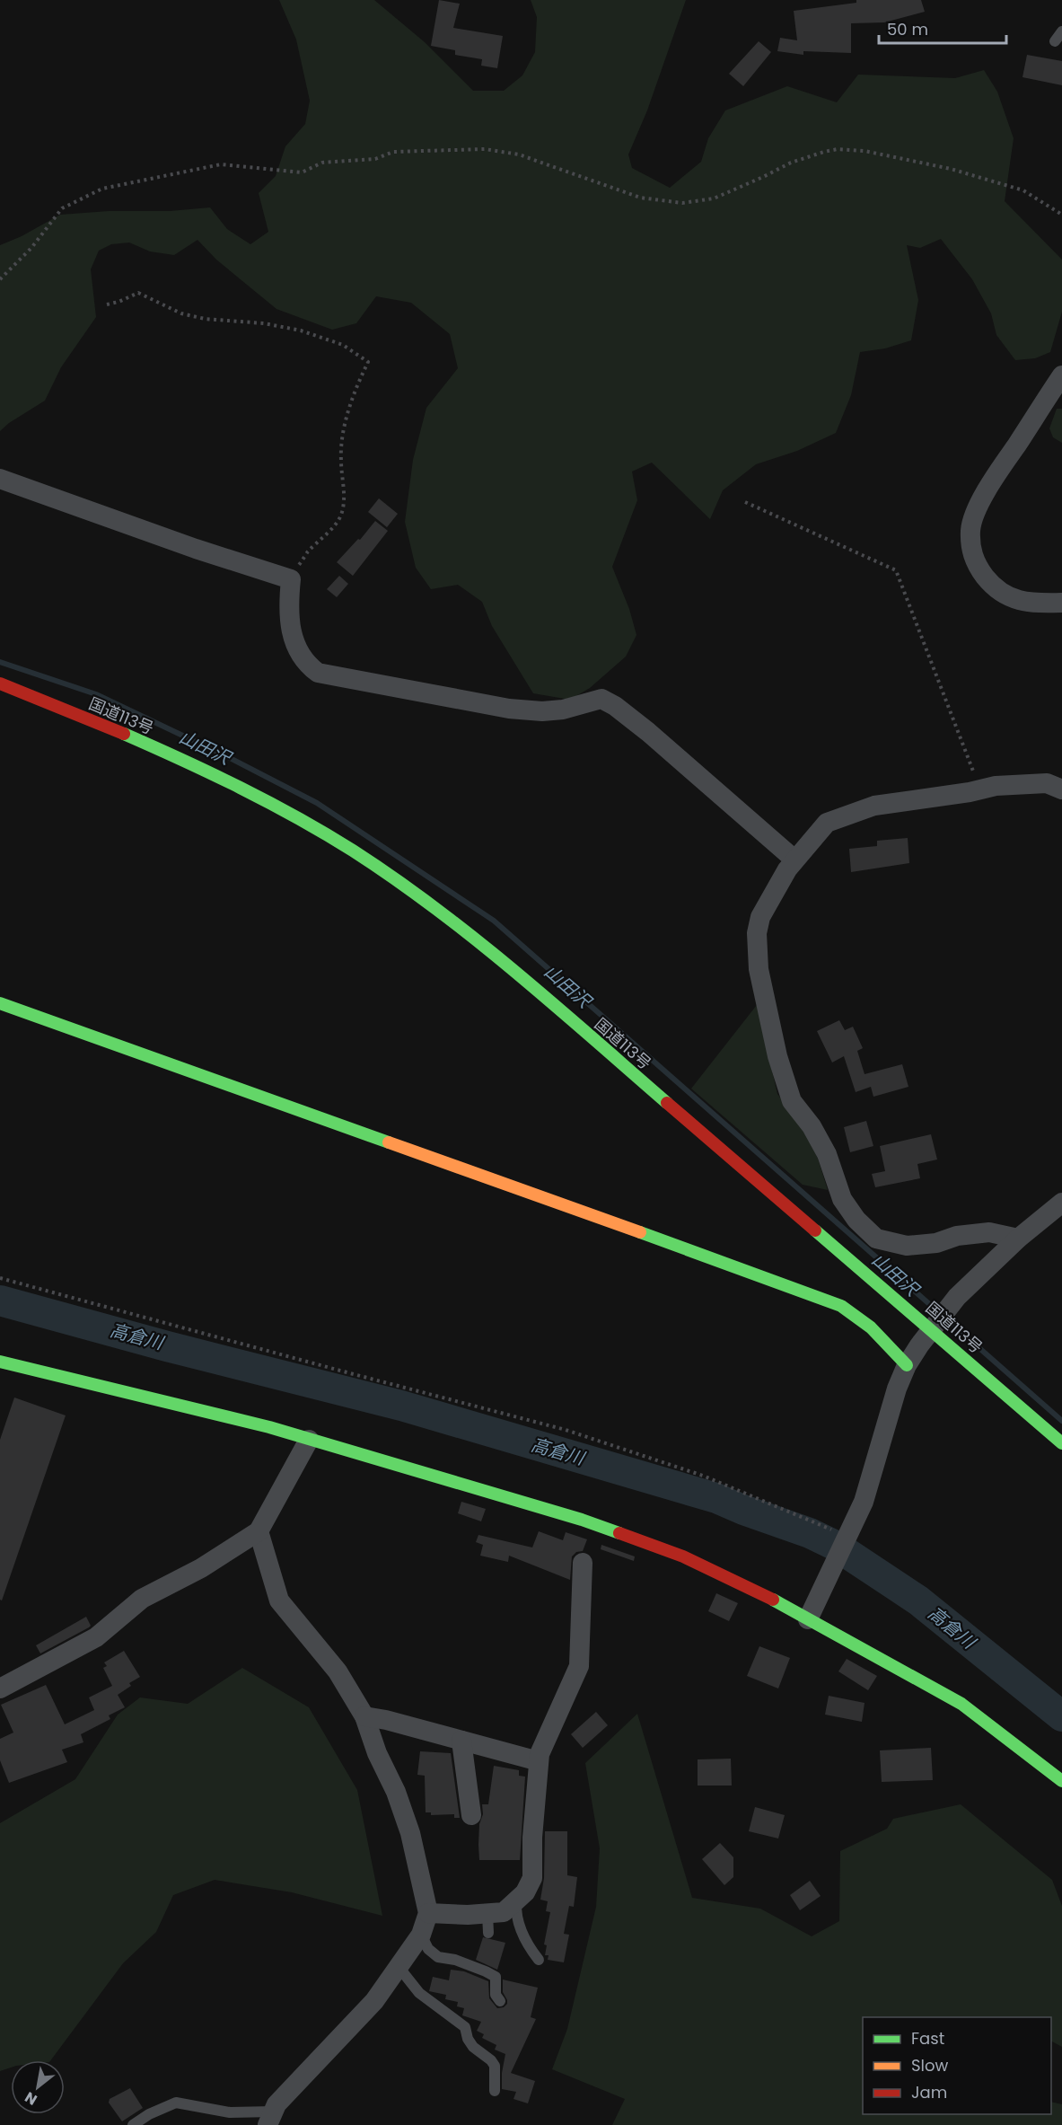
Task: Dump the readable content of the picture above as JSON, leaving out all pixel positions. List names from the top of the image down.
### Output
{
  "streets": {
    "main road": ["国道113号"]
  },
  "water": ["山田沢", "高倉川"],
  "legend": ["Fast", "Slow", "Jam"],
  "scale_bar": "50 m",
  "north": "bottom left"
}
